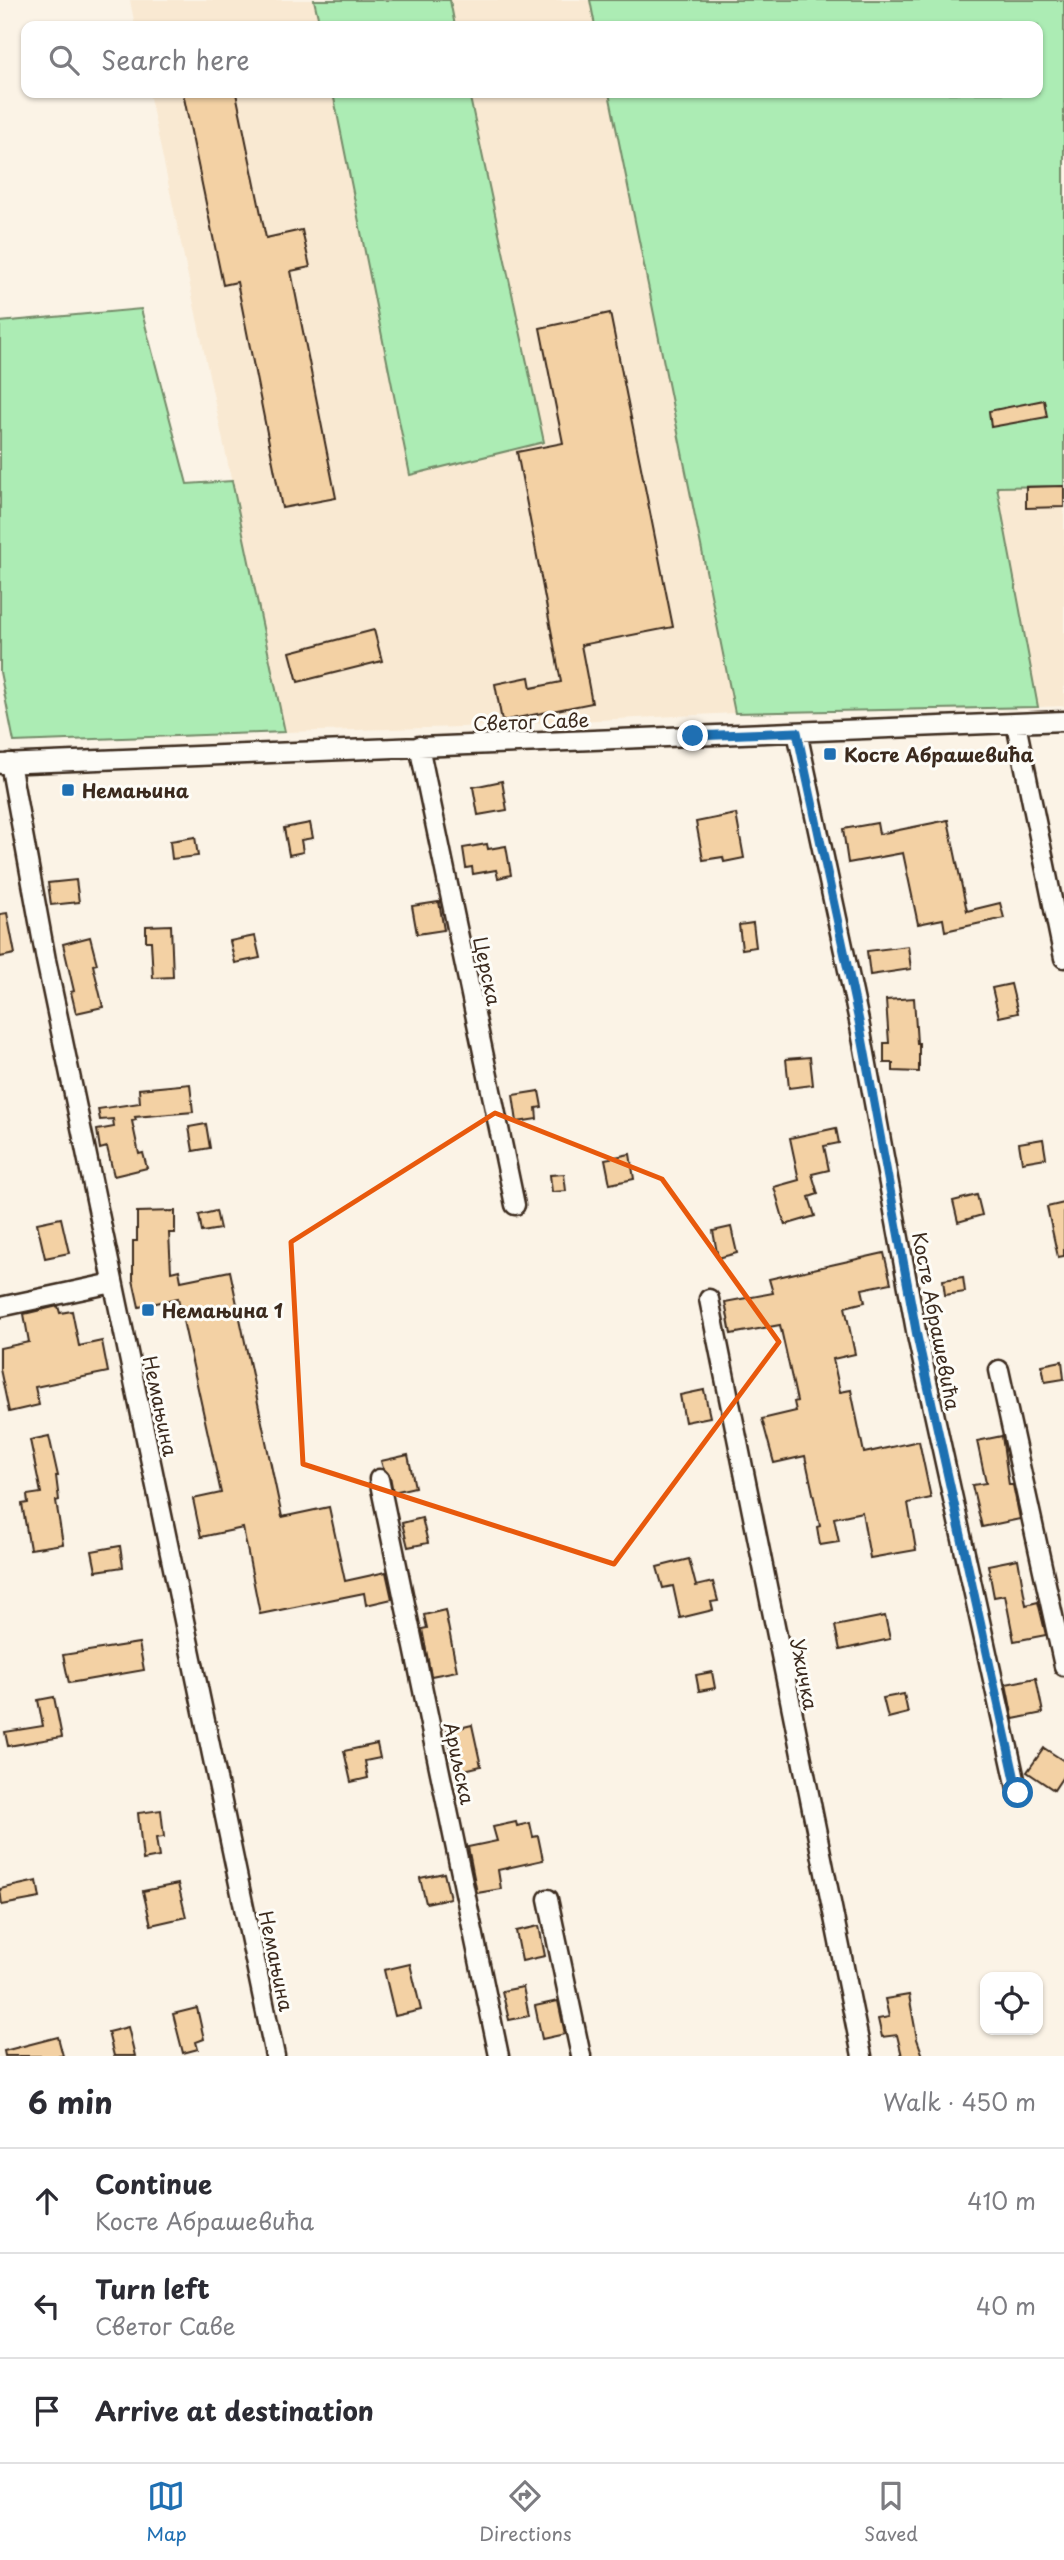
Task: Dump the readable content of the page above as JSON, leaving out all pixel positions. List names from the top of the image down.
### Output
{
  "streets": {
    "street": [
      "Светог Саве",
      "Церска",
      "Косте Абрашевића",
      "Немањина",
      "Ужичка",
      "Ариљска"
    ]
  },
  "crossings": [
    ["Светог Саве", "Церска"],
    ["Светог Саве", "Косте Абрашевића"],
    ["Светог Саве", "Немањина"]
  ],
  "places": {
    "transit": ["Косте Абрашевића", "Немањина", "Немањина 1"]
  },
  "page": {
    "search": "Search here",
    "heading": ["6 min", "Walk · 450 m"],
    "list": [
      ["Continue", "Косте Абрашевића", "410 m"],
      ["Turn left", "Светог Саве", "40 m"],
      "Arrive at destination"
    ],
    "nav": ["Map", "Directions", "Saved"]
  }
}
